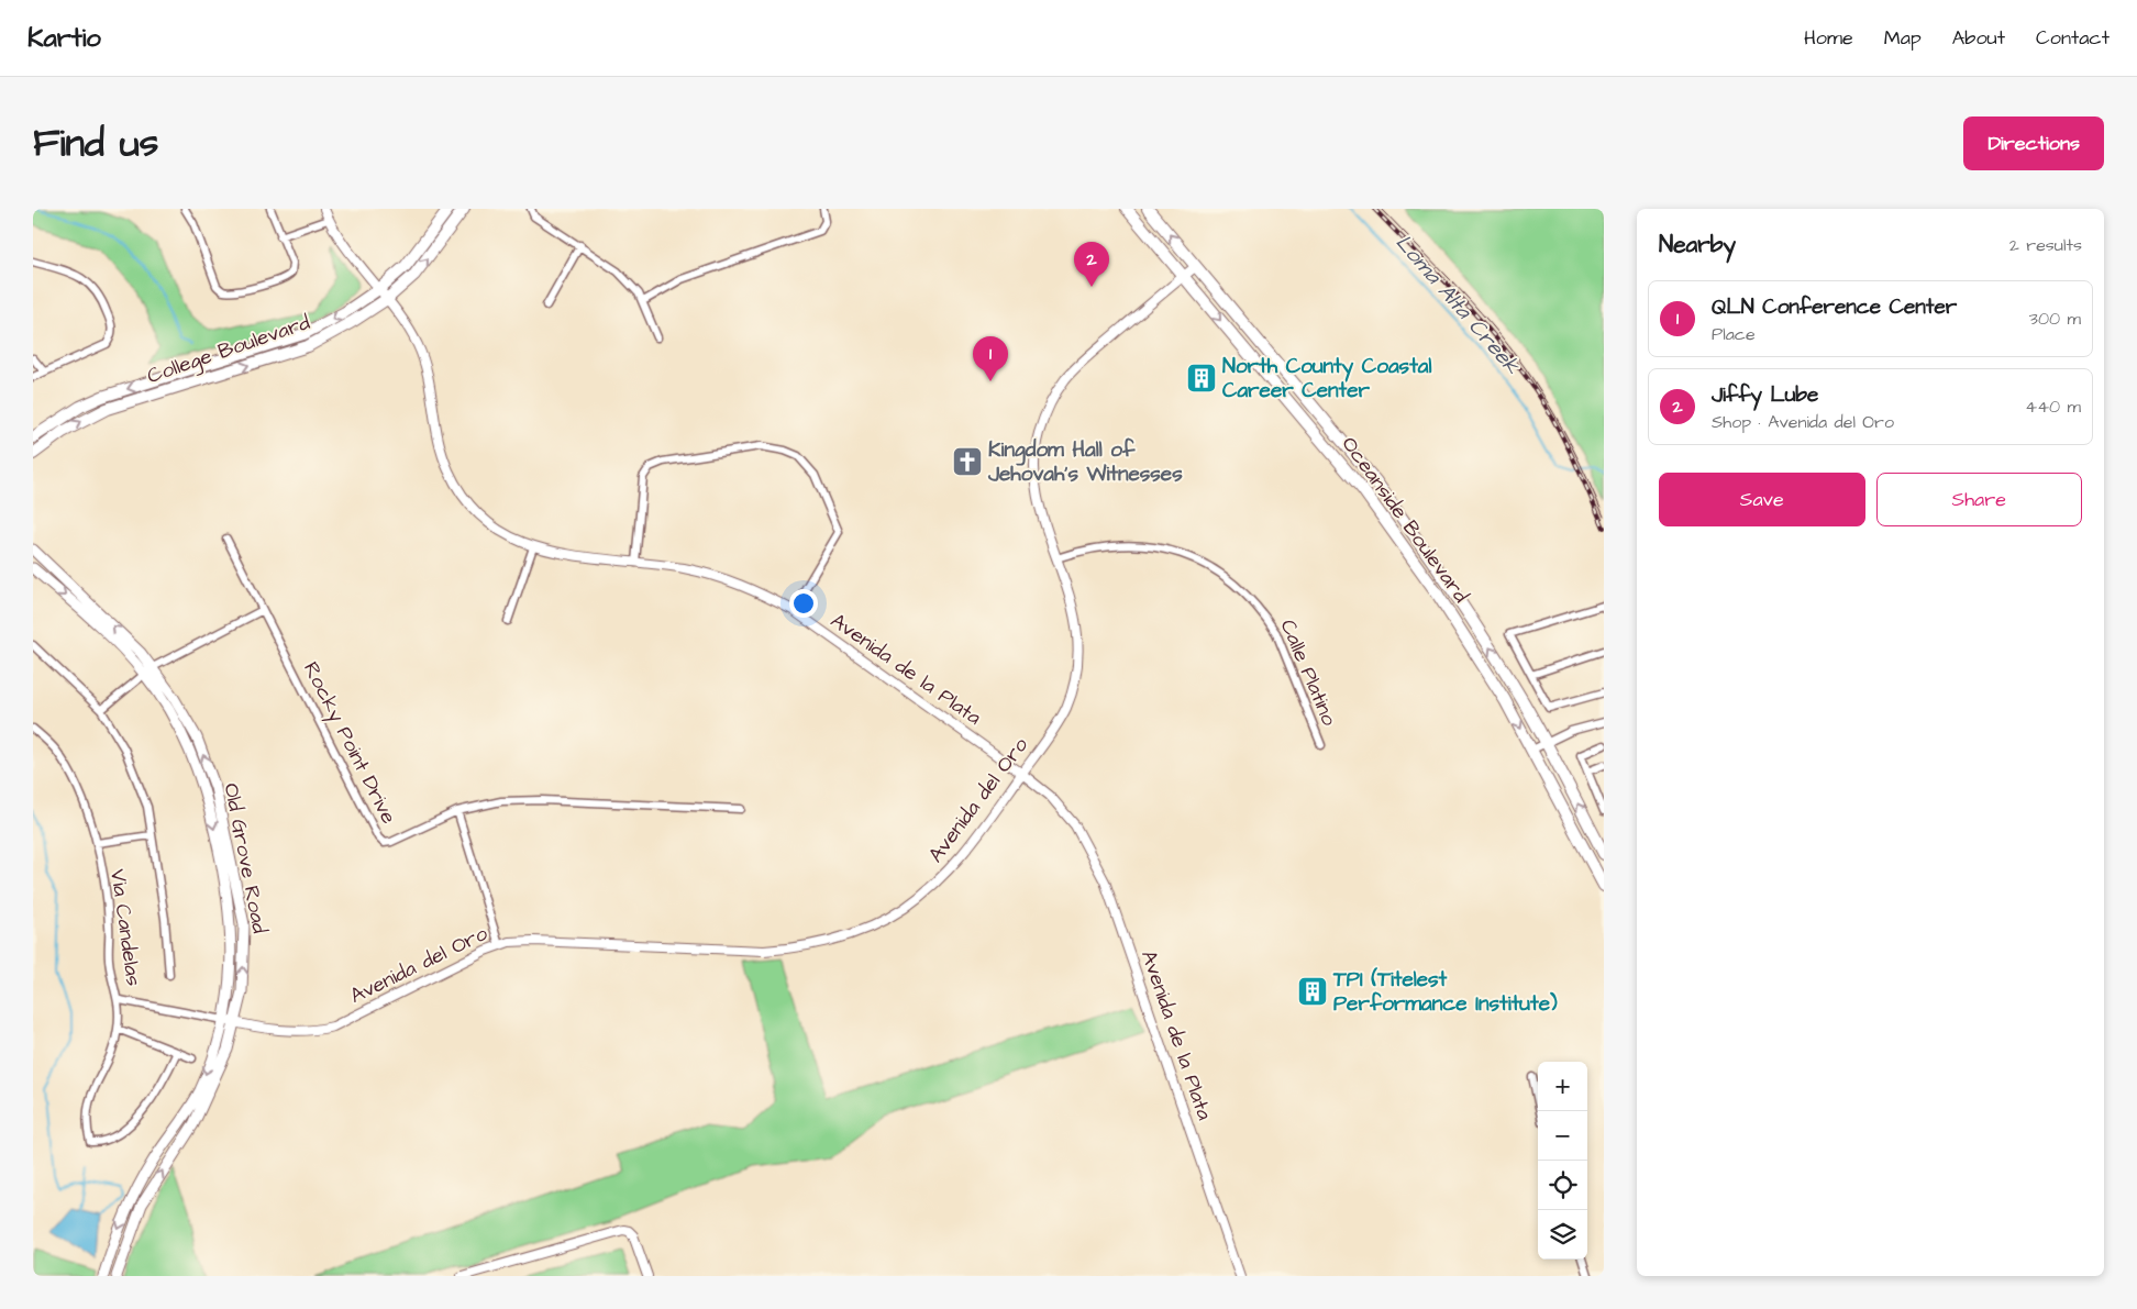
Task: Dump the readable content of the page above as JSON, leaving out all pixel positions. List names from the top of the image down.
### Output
{
  "streets": {
    "main road": ["College Boulevard", "Oceanside Boulevard", "Old Grove Road"],
    "street": [
      "Avenida de la Plata",
      "Calle Platino",
      "Rocky Point Drive",
      "Avenida del Oro",
      "Via Candelas"
    ]
  },
  "crossings": [
    ["College Boulevard", "Avenida de la Plata"],
    ["Oceanside Boulevard", "Avenida del Oro"],
    ["Avenida de la Plata", "Avenida del Oro"],
    ["Calle Platino", "Avenida del Oro"],
    ["Avenida del Oro", "Old Grove Road"]
  ],
  "water": ["Loma Alta Creek"],
  "places": {
    "building": ["North County Coastal Career Center", "TPI (Titelest Performance Institute)"],
    "church": ["Kingdom Hall of Jehovah's Witnesses"]
  },
  "page": {
    "header": "Kartio",
    "nav": [
      "Home",
      "Map",
      "About",
      "Contact"
    ],
    "title": "Find us",
    "buttons": [
      "Directions",
      ["Save", "Share"]
    ],
    "heading": ["Nearby", "2 results"],
    "pins": ["2", "1"],
    "list": [
      {
        "mark": "1",
        "name": "QLN Conference Center",
        "note": "Place",
        "value": "300 m"
      },
      {
        "mark": "2",
        "name": "Jiffy Lube",
        "note": "Shop · Avenida del Oro",
        "value": "440 m"
      }
    ],
    "map_buttons": ["+", "−"]
  }
}
